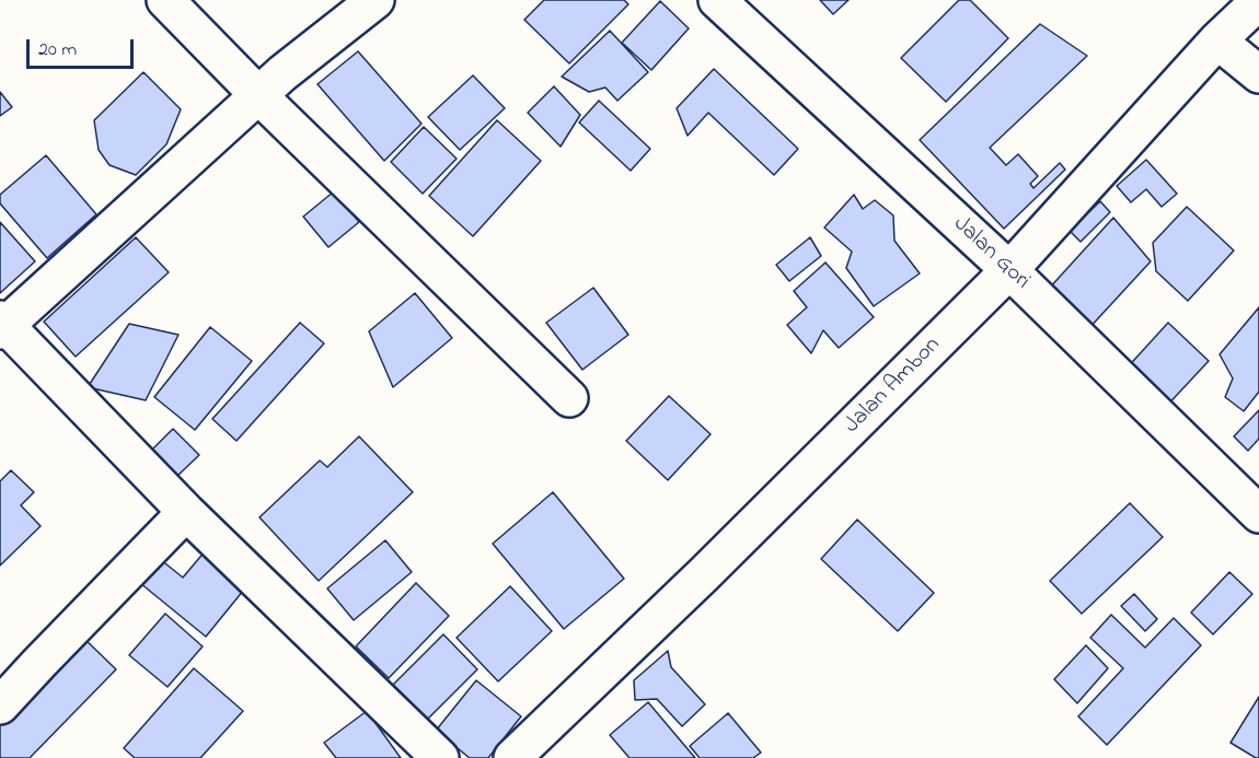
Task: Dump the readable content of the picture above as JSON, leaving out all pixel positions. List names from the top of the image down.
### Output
{
  "streets": {
    "street": ["Jalan Gori", "Jalan Ambon"]
  },
  "crossings": [
    ["Jalan Gori", "Jalan Ambon"]
  ],
  "scale_bar": "20 m"
}
